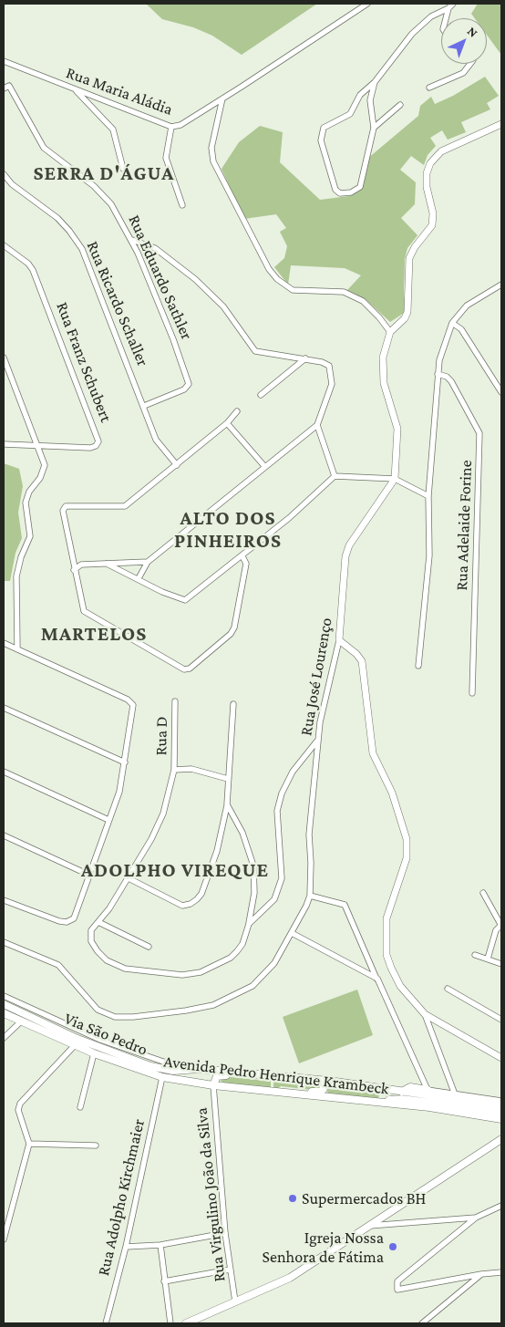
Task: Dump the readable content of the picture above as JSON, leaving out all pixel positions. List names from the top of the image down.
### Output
{
  "streets": {
    "main road": ["Via São Pedro", "Avenida Pedro Henrique Krambeck"],
    "street": [
      "Rua Maria Aládia",
      "Rua Eduardo Sathler",
      "Rua Ricardo Schaller",
      "Rua Franz Schubert",
      "Rua Adelaide Forine",
      "Rua José Lourenço",
      "Rua D",
      "Rua Virgulino João da Silva",
      "Rua Adolpho Kirchmaier"
    ]
  },
  "crossings": [
    ["Rua Eduardo Sathler", "Rua Ricardo Schaller"],
    ["Via São Pedro", "Avenida Pedro Henrique Krambeck"],
    ["Avenida Pedro Henrique Krambeck", "Rua Virgulino João da Silva"],
    ["Avenida Pedro Henrique Krambeck", "Rua Adolpho Kirchmaier"]
  ],
  "districts": [
    "SERRA D'ÁGUA",
    "ALTO DOS PINHEIROS",
    "MARTELOS",
    "ADOLPHO VIREQUE"
  ],
  "places": ["Supermercados BH", "Igreja Nossa Senhora de Fátima"],
  "north": "top right"
}
